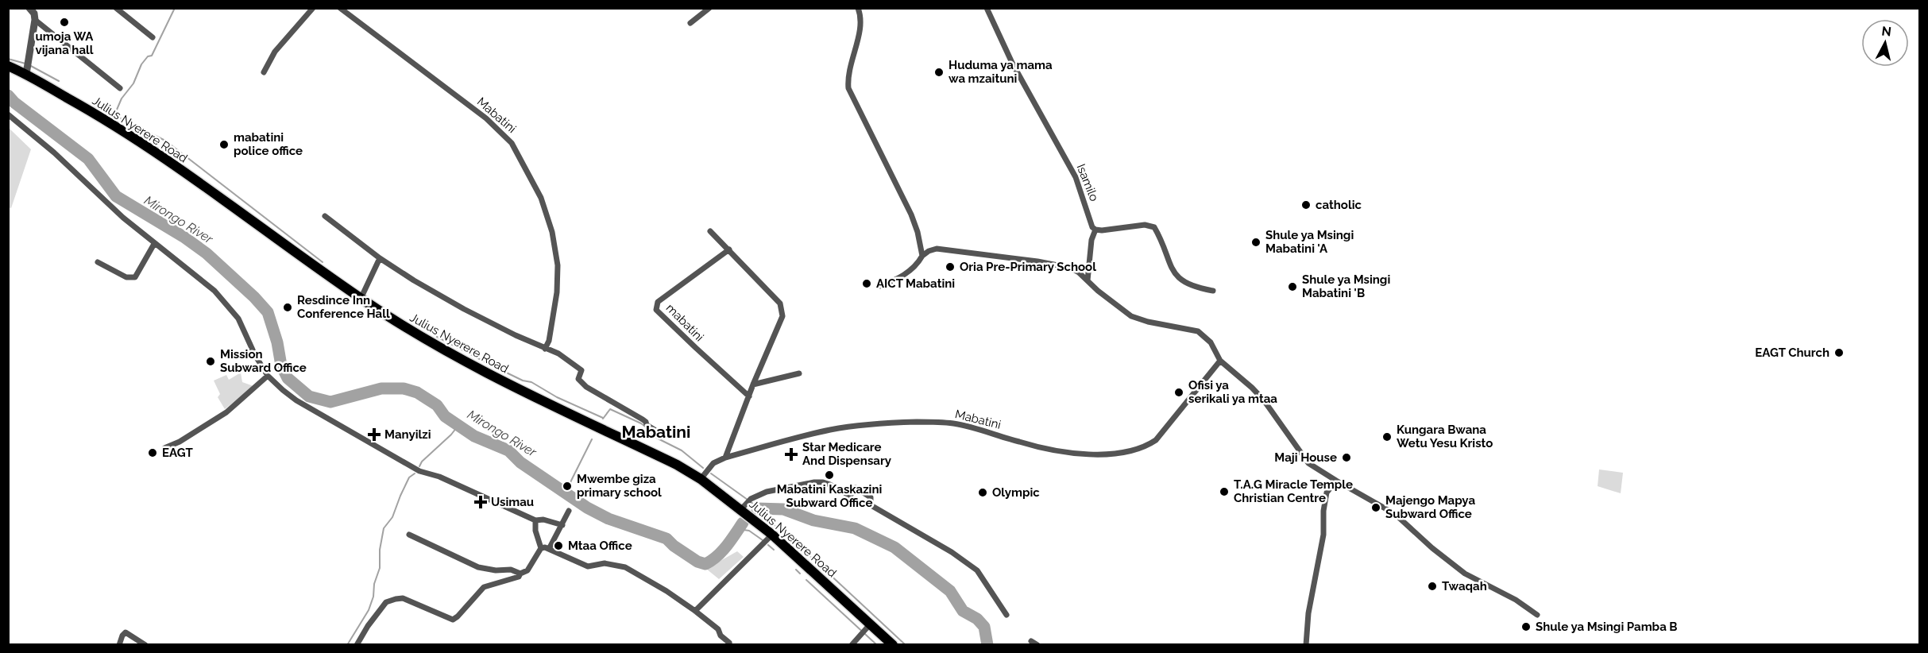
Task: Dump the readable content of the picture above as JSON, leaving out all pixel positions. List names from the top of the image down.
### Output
{
  "streets": {
    "highway": ["Julius Nyerere Road"],
    "street": ["Mabatini", "Isamilo", "mabatini"]
  },
  "crossings": [
    ["Mabatini", "Julius Nyerere Road"]
  ],
  "districts": ["Mabatini"],
  "water": ["Mirongo River"],
  "places": {
    "other": [
      "umoja WA vijana hall",
      "Huduma ya mama wa mzaituni",
      "mabatini police office",
      "catholic",
      "Shule ya Msingi Mabatini 'A",
      "Oria Pre-Primary School",
      "AICT Mabatini",
      "Shule ya Msingi Mabatini 'B",
      "Resdince Inn Conference Hall",
      "EAGT Church",
      "Mission Subward Office",
      "Ofisi ya serikali ya mtaa",
      "Kungara Bwana Wetu Yesu Kristo",
      "EAGT",
      "Maji House",
      "Mabatini Kaskazini Subward Office",
      "Mwembe giza primary school",
      "T.A.G Miracle Temple Christian Centre",
      "Olympic",
      "Majengo Mapya Subward Office",
      "Mtaa Office",
      "Twaqah",
      "Shule ya Msingi Pamba B"
    ],
    "health": ["Manyilzi", "Star Medicare And Dispensary", "Usimau"]
  },
  "north": "top"
}
